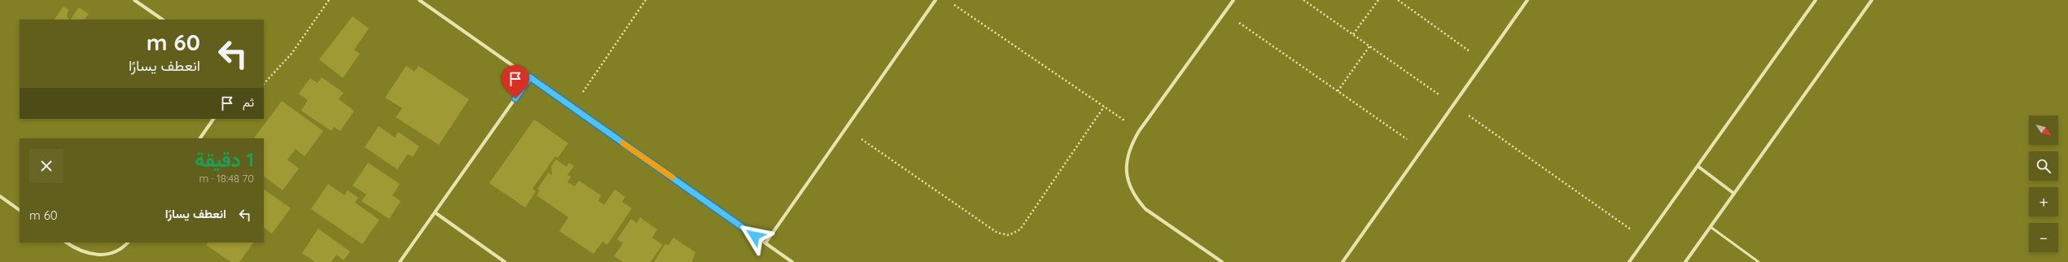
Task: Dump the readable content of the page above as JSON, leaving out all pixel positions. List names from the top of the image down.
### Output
{
  "north": "bottom right",
  "page": {
    "turn": ["60 m", "انعطف يسارًا"],
    "then": "ثم",
    "map_buttons": ["+", "−"],
    "heading": ["1 دقيقة", "70 m · 18:48"],
    "list": [
      {
        "name": "انعطف يسارًا",
        "value": "60 m"
      }
    ]
  }
}
